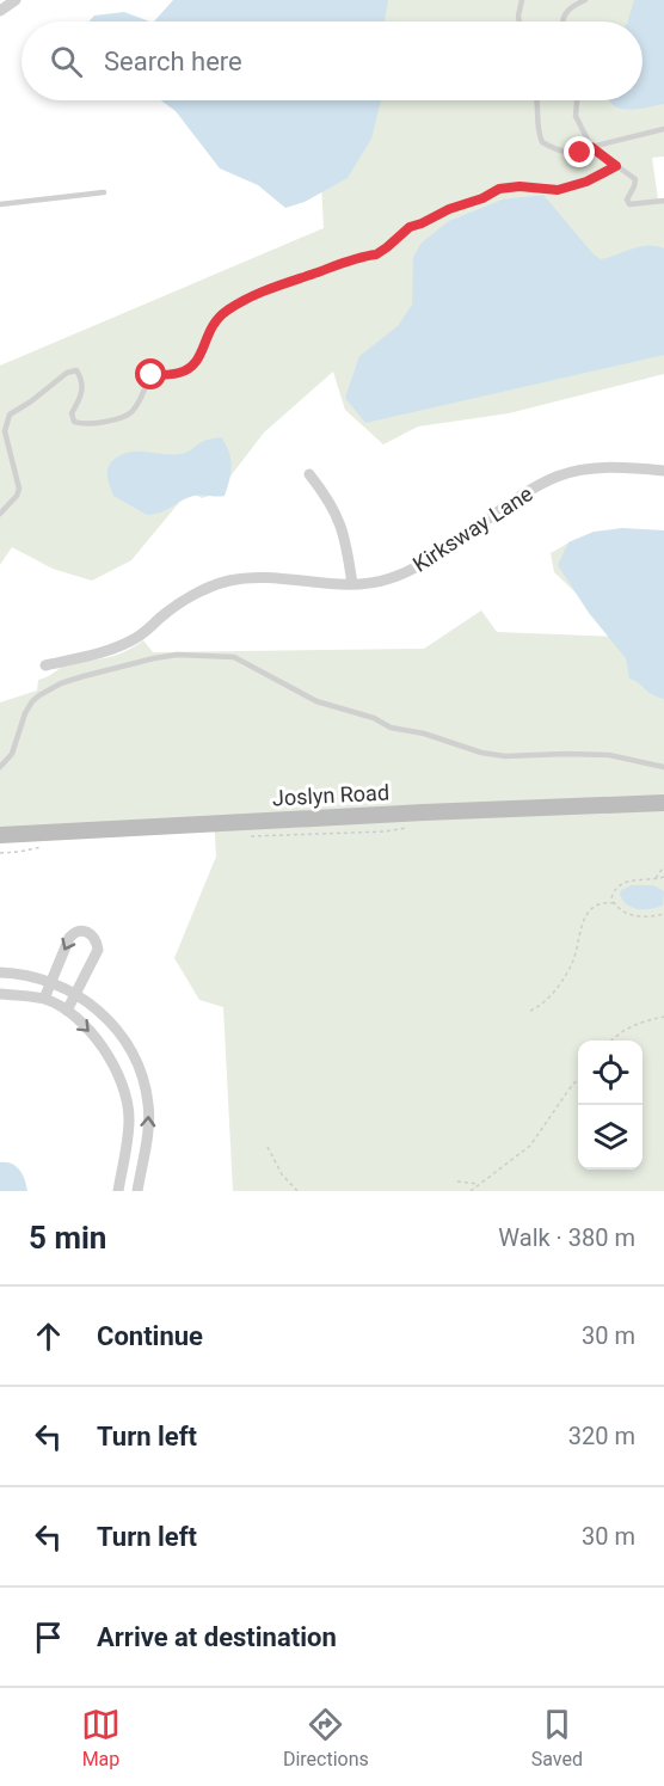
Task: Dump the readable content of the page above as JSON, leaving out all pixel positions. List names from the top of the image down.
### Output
{
  "streets": {
    "street": ["Kirksway Lane", "Joslyn Road"]
  },
  "page": {
    "search": "Search here",
    "heading": ["5 min", "Walk · 380 m"],
    "list": [
      ["Continue", "30 m"],
      ["Turn left", "320 m"],
      ["Turn left", "30 m"],
      "Arrive at destination"
    ],
    "nav": ["Map", "Directions", "Saved"]
  }
}
